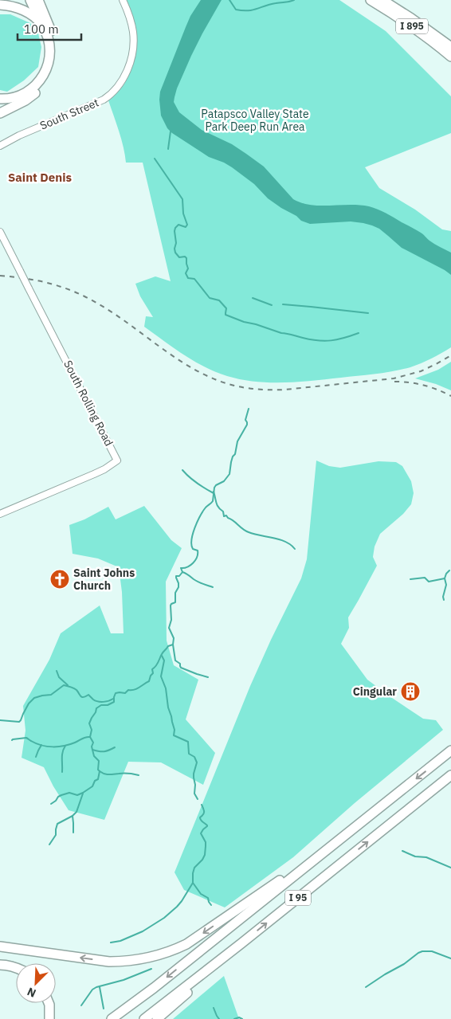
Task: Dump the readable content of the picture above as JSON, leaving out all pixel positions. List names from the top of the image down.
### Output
{
  "streets": {
    "highway": ["I 895", "I 95"],
    "street": ["South Street", "South Rolling Road"]
  },
  "districts": ["Saint Denis"],
  "parks": ["Patapsco Valley State Park Deep Run Area"],
  "places": {
    "church": ["Saint Johns Church"],
    "building": ["Cingular"]
  },
  "scale_bar": "100 m",
  "north": "bottom left"
}
